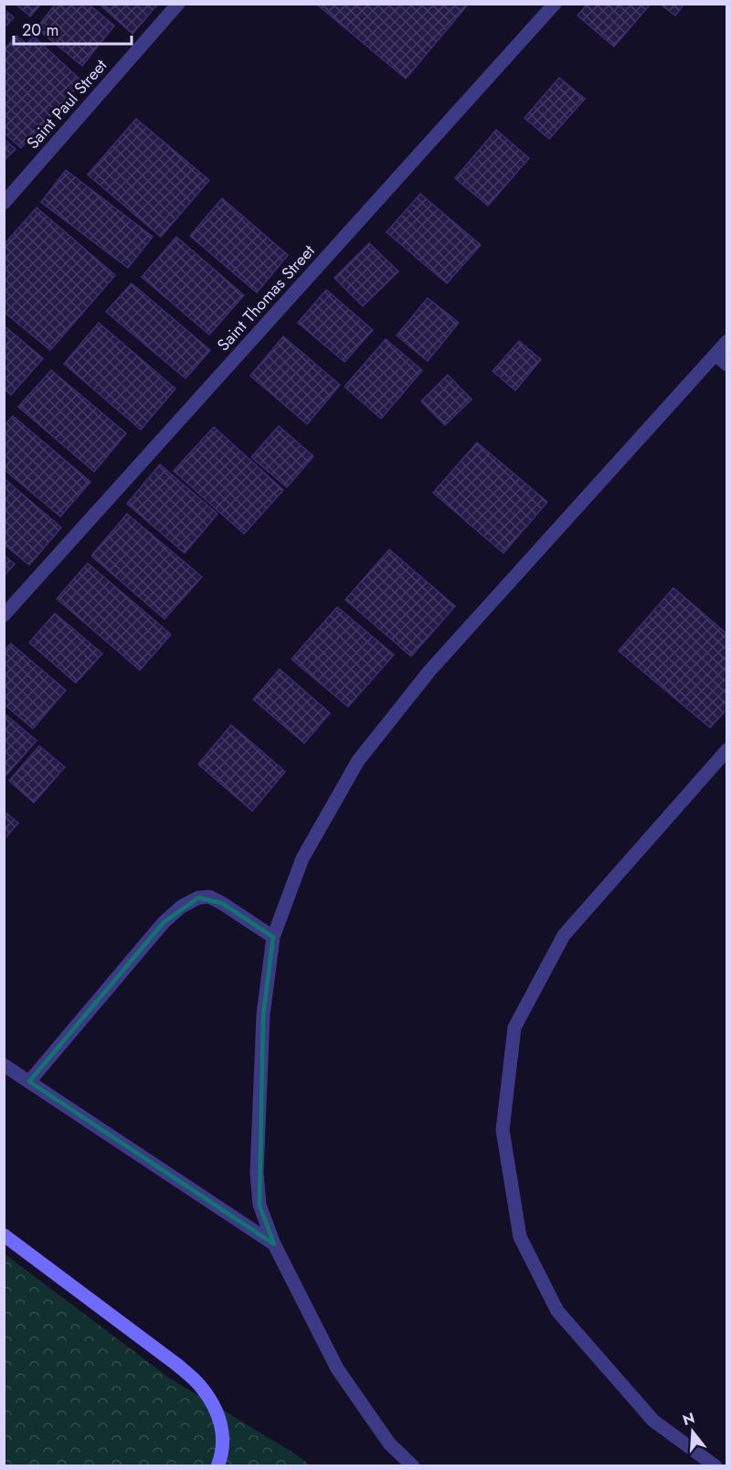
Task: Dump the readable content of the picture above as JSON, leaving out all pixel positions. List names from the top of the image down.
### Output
{
  "streets": {
    "street": ["Saint Paul Street", "Saint Thomas Street"]
  },
  "scale_bar": "20 m",
  "north": "top"
}
